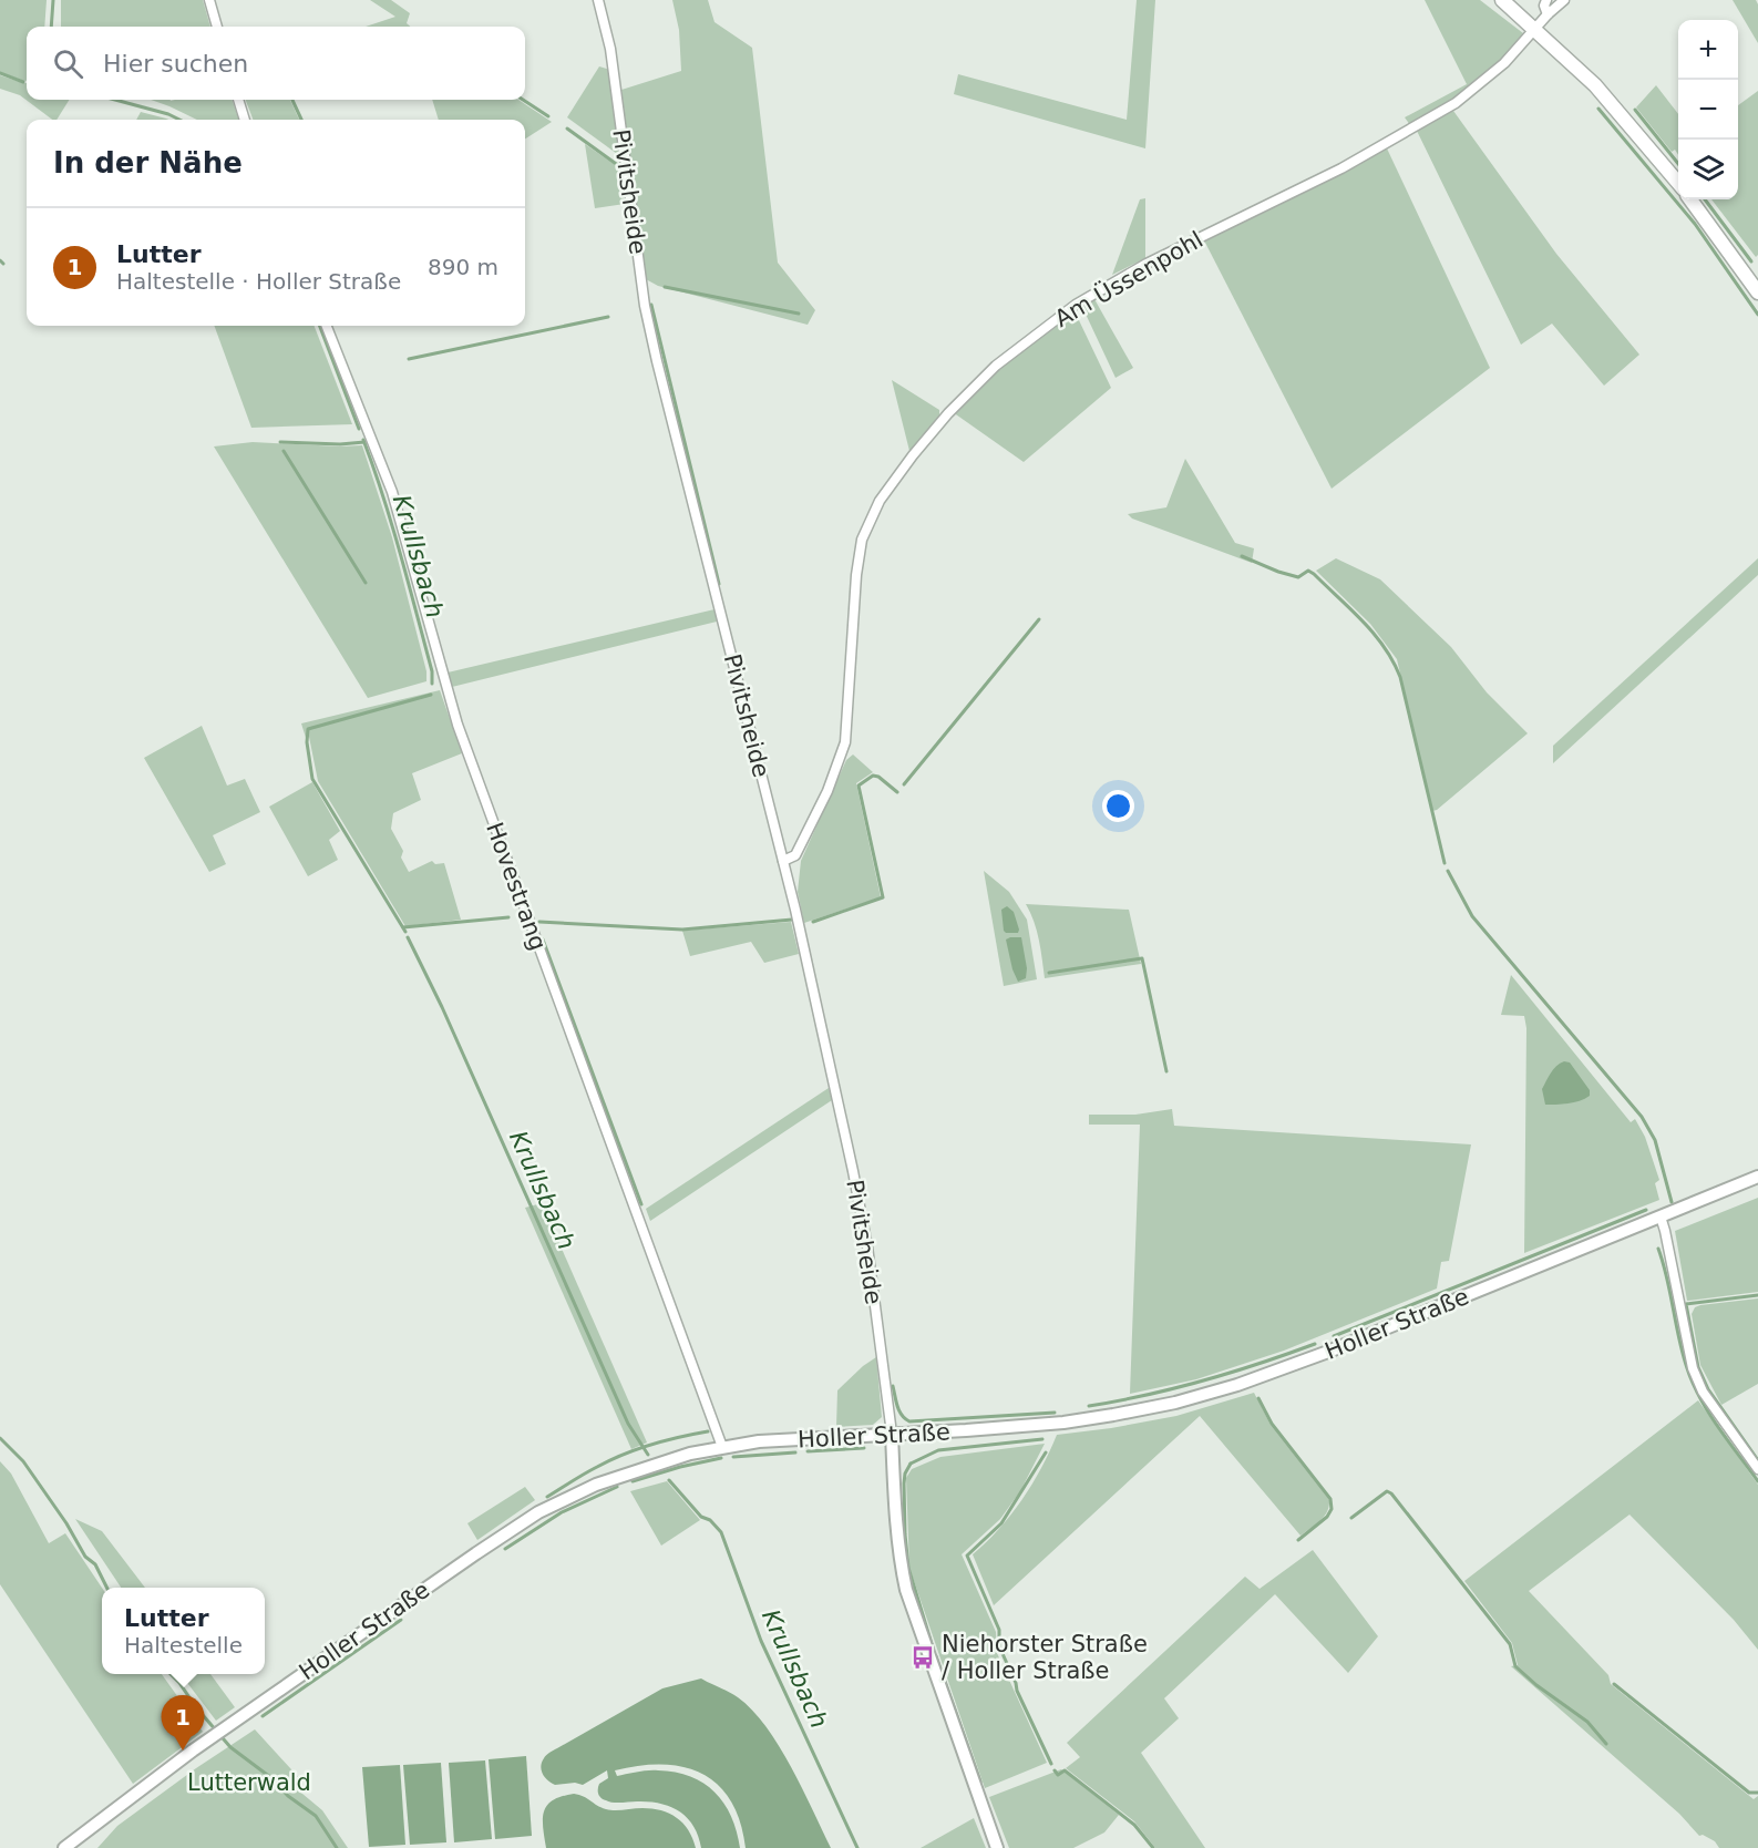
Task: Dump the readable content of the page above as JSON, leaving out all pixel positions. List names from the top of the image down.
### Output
{
  "streets": {
    "street": [
      "Pivitsheide",
      "Am Üssenpohl",
      "Hovestrang",
      "Holler Straße"
    ]
  },
  "crossings": [
    ["Pivitsheide", "Am Üssenpohl"],
    ["Pivitsheide", "Holler Straße"],
    ["Hovestrang", "Holler Straße"]
  ],
  "water": ["Krullsbach"],
  "parks": ["Lutterwald"],
  "places": {
    "bus stop": ["Niehorster Straße / Holler Straße"]
  },
  "page": {
    "map_buttons": ["+", "−"],
    "search": "Hier suchen",
    "heading": "In der Nähe",
    "list": [
      {
        "mark": "1",
        "name": "Lutter",
        "note": "Haltestelle · Holler Straße",
        "value": "890 m"
      }
    ],
    "popup": ["Lutter", "Haltestelle"],
    "pins": "1"
  }
}
